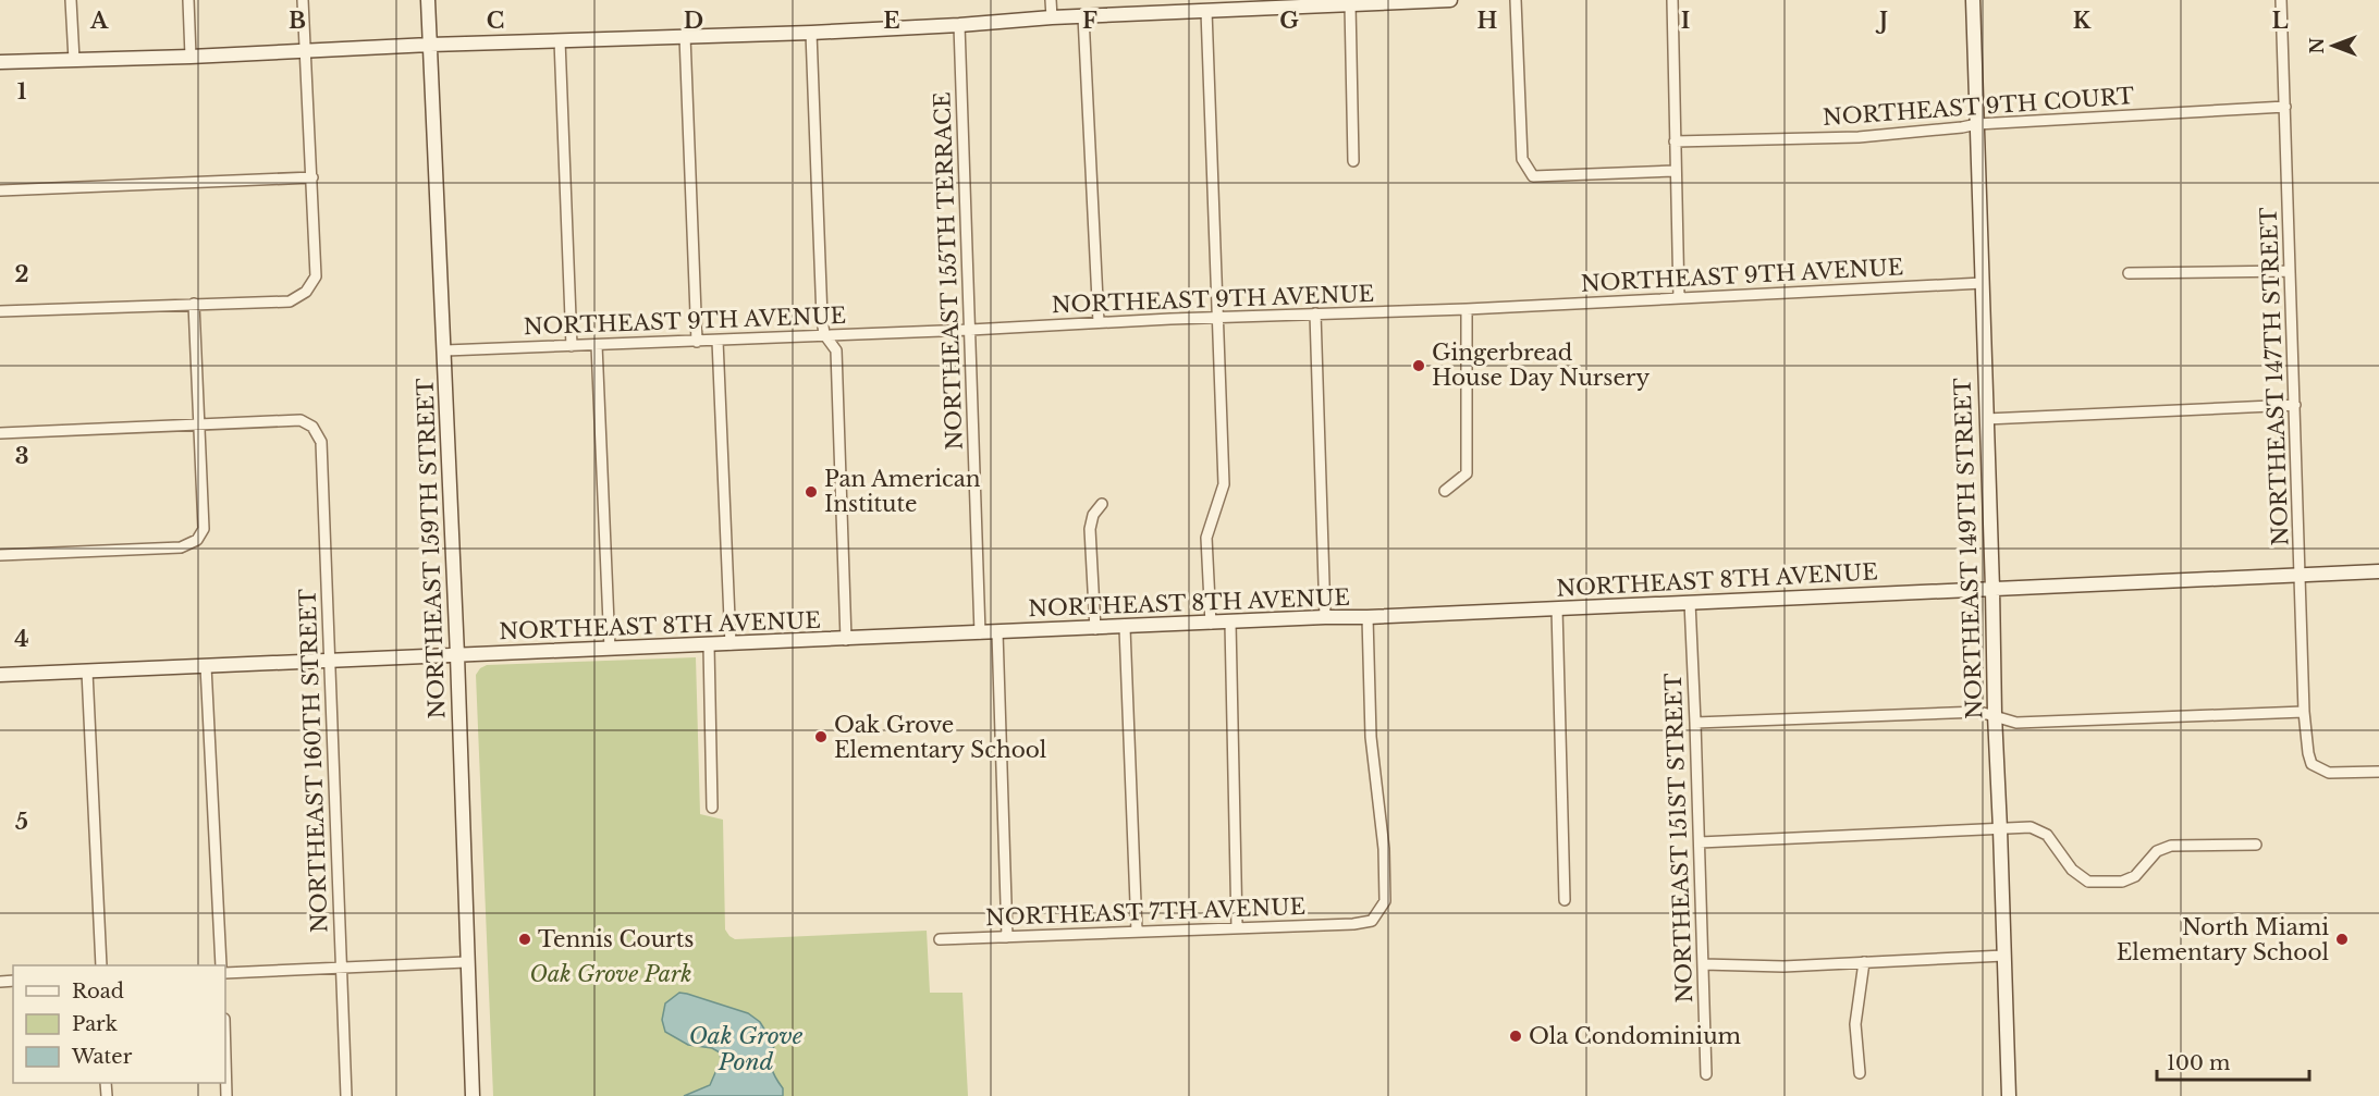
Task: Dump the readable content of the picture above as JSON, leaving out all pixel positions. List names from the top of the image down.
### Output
{
  "streets": {
    "street": [
      "NORTHEAST 9TH COURT",
      "NORTHEAST 155TH TERRACE",
      "NORTHEAST 9TH AVENUE",
      "NORTHEAST 147TH STREET",
      "NORTHEAST 159TH STREET",
      "NORTHEAST 149TH STREET",
      "NORTHEAST 8TH AVENUE",
      "NORTHEAST 160TH STREET",
      "NORTHEAST 151ST STREET",
      "NORTHEAST 7TH AVENUE"
    ]
  },
  "crossings": [
    ["NORTHEAST 9TH COURT", "NORTHEAST 147TH STREET"],
    ["NORTHEAST 9TH COURT", "NORTHEAST 149TH STREET"],
    ["NORTHEAST 155TH TERRACE", "NORTHEAST 9TH AVENUE"],
    ["NORTHEAST 155TH TERRACE", "NORTHEAST 8TH AVENUE"],
    ["NORTHEAST 9TH AVENUE", "NORTHEAST 159TH STREET"],
    ["NORTHEAST 9TH AVENUE", "NORTHEAST 149TH STREET"],
    ["NORTHEAST 147TH STREET", "NORTHEAST 8TH AVENUE"],
    ["NORTHEAST 159TH STREET", "NORTHEAST 8TH AVENUE"],
    ["NORTHEAST 149TH STREET", "NORTHEAST 8TH AVENUE"],
    ["NORTHEAST 8TH AVENUE", "NORTHEAST 160TH STREET"],
    ["NORTHEAST 8TH AVENUE", "NORTHEAST 151ST STREET"],
    ["NORTHEAST 8TH AVENUE", "NORTHEAST 7TH AVENUE"]
  ],
  "water": ["Oak Grove Pond"],
  "parks": ["Oak Grove Park"],
  "places": [
    "Gingerbread House Day Nursery",
    "Pan American Institute",
    "Oak Grove Elementary School",
    "Tennis Courts",
    "North Miami Elementary School",
    "Ola Condominium"
  ],
  "legend": ["Road", "Park", "Water"],
  "scale_bar": "100 m",
  "north": "left",
  "grid": {
    "columns": [
      "A",
      "B",
      "C",
      "D",
      "E",
      "F",
      "G",
      "H",
      "I",
      "J",
      "K",
      "L"
    ],
    "rows": [
      "1",
      "2",
      "3",
      "4",
      "5"
    ]
  }
}
